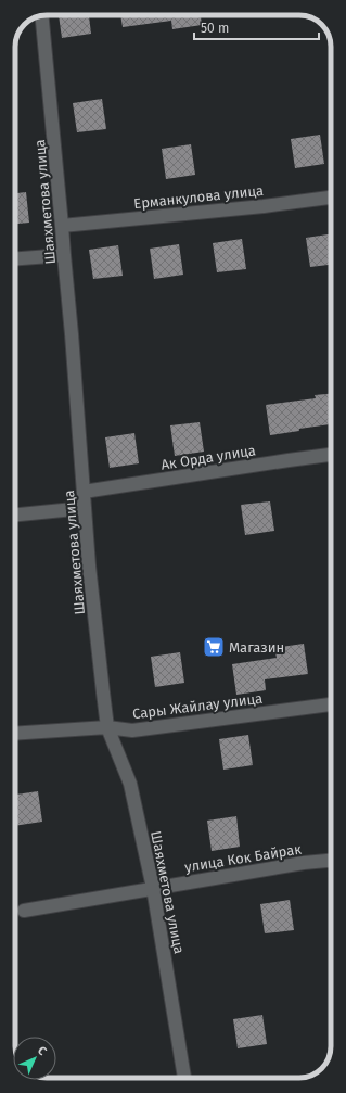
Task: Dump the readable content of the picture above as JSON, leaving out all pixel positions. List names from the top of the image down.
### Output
{
  "streets": {
    "street": [
      "Ерманкулова улица",
      "Шаяхметова улица",
      "Ак Орда улица",
      "Сары Жайлау улица",
      "улица Кок Байрак"
    ]
  },
  "crossings": [
    ["Ерманкулова улица", "Шаяхметова улица"],
    ["Шаяхметова улица", "Ак Орда улица"],
    ["Шаяхметова улица", "Сары Жайлау улица"],
    ["Шаяхметова улица", "улица Кок Байрак"]
  ],
  "places": {
    "supermarket": ["Магазин"]
  },
  "scale_bar": "50 m",
  "north": "top right"
}
